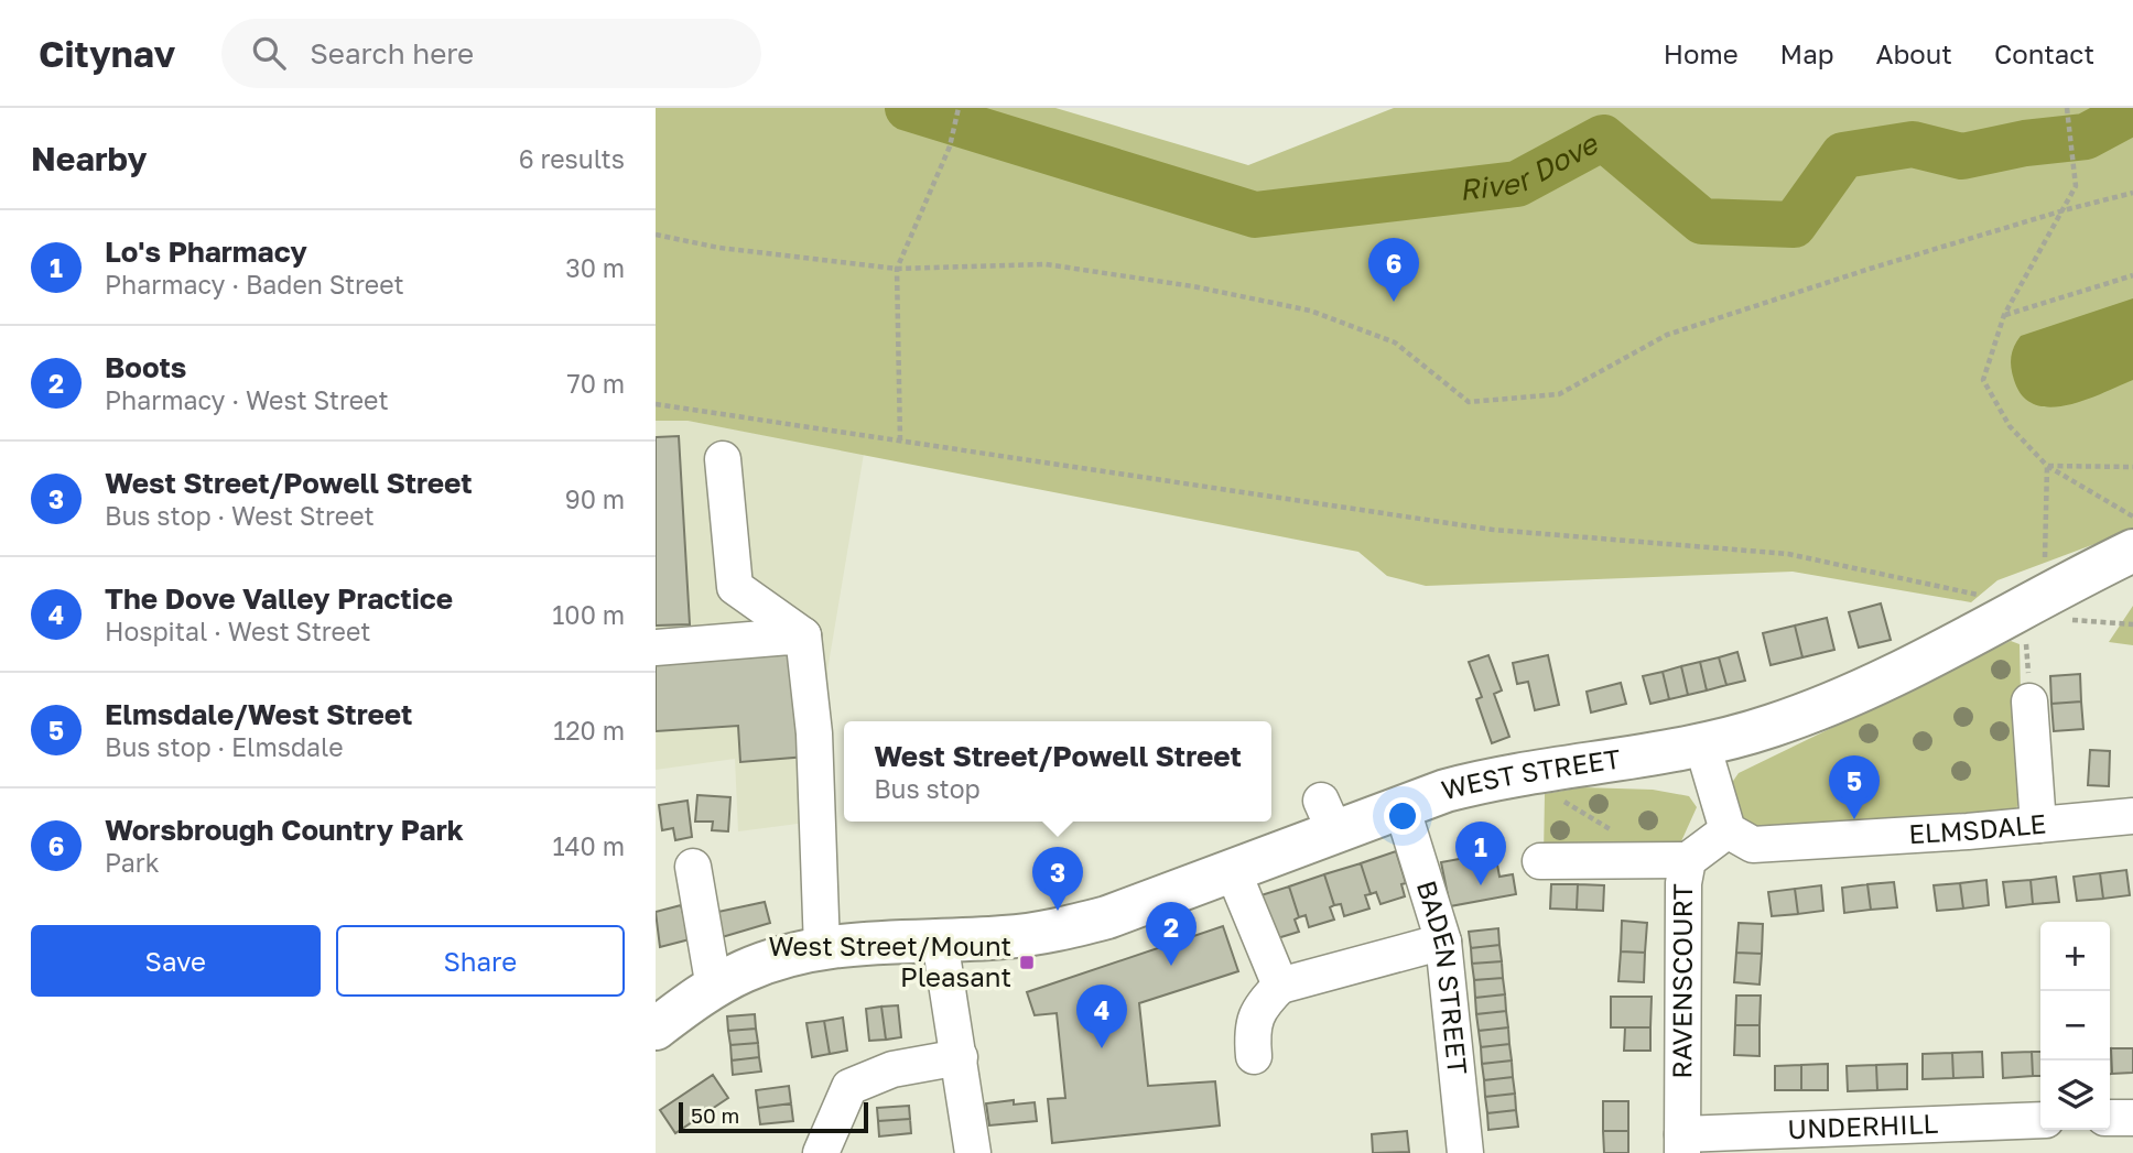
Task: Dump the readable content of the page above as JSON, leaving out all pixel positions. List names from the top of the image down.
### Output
{
  "streets": {
    "main road": ["WEST STREET"],
    "street": [
      "ELMSDALE",
      "BADEN STREET",
      "RAVENSCOURT",
      "UNDERHILL"
    ]
  },
  "crossings": [
    ["WEST STREET", "BADEN STREET"],
    ["ELMSDALE", "RAVENSCOURT"],
    ["RAVENSCOURT", "UNDERHILL"]
  ],
  "water": ["River Dove"],
  "places": {
    "transit": ["West Street/Mount Pleasant"]
  },
  "scale_bar": "50 m",
  "page": {
    "header": "Citynav",
    "search": "Search here",
    "nav": [
      "Home",
      "Map",
      "About",
      "Contact"
    ],
    "heading": ["Nearby", "6 results"],
    "list": [
      {
        "mark": "1",
        "name": "Lo's Pharmacy",
        "note": "Pharmacy · Baden Street",
        "value": "30 m"
      },
      {
        "mark": "2",
        "name": "Boots",
        "note": "Pharmacy · West Street",
        "value": "70 m"
      },
      {
        "mark": "3",
        "name": "West Street/Powell Street",
        "note": "Bus stop · West Street",
        "value": "90 m"
      },
      {
        "mark": "4",
        "name": "The Dove Valley Practice",
        "note": "Hospital · West Street",
        "value": "100 m"
      },
      {
        "mark": "5",
        "name": "Elmsdale/West Street",
        "note": "Bus stop · Elmsdale",
        "value": "120 m"
      },
      {
        "mark": "6",
        "name": "Worsbrough Country Park",
        "note": "Park",
        "value": "140 m"
      }
    ],
    "pins": [
      "6",
      "5",
      "1",
      "3",
      "2",
      "4"
    ],
    "popup": ["West Street/Powell Street", "Bus stop"],
    "buttons": ["Save", "Share"],
    "map_buttons": ["+", "−"],
    "scale": "50 m"
  }
}
